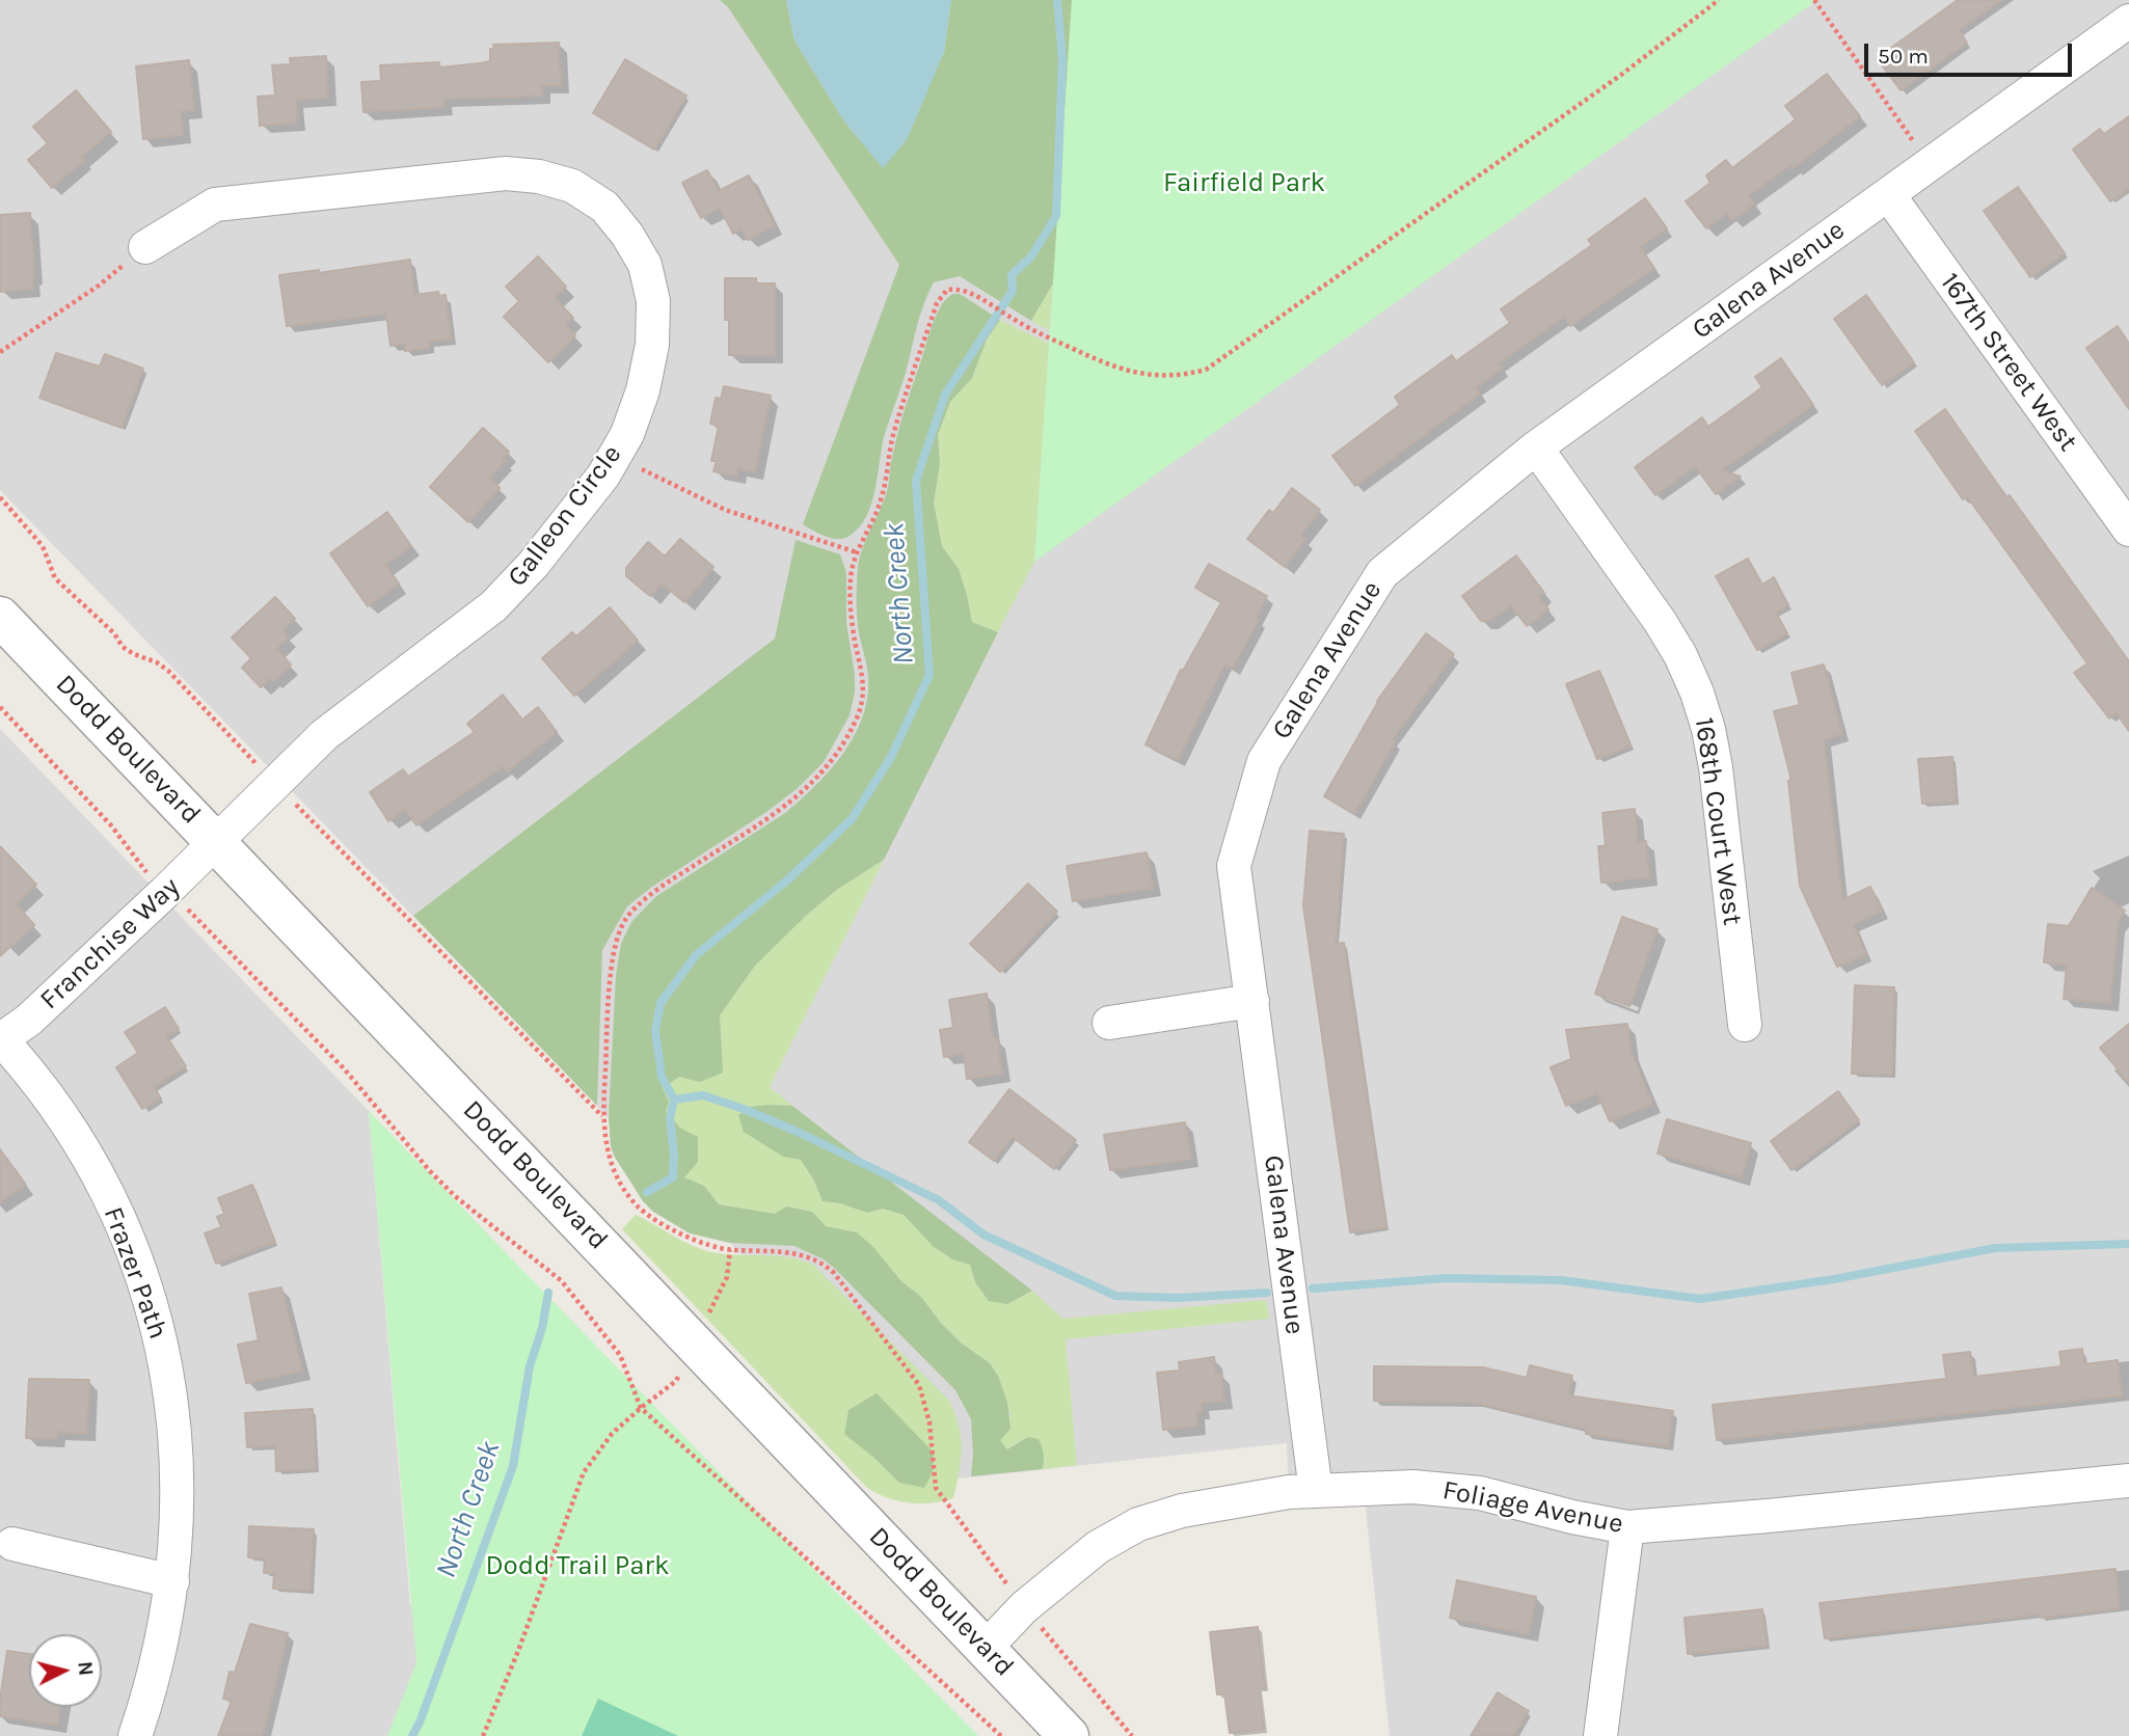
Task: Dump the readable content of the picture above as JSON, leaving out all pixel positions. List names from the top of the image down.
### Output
{
  "streets": {
    "street": [
      "Galena Avenue",
      "167th Street West",
      "Galleon Circle",
      "Dodd Boulevard",
      "168th Court West",
      "Franchise Way",
      "Frazer Path",
      "Foliage Avenue"
    ]
  },
  "crossings": [
    ["Galena Avenue", "167th Street West"],
    ["Galena Avenue", "168th Court West"],
    ["Galena Avenue", "Foliage Avenue"],
    ["Galleon Circle", "Dodd Boulevard"],
    ["Galleon Circle", "Franchise Way"],
    ["Dodd Boulevard", "Franchise Way"],
    ["Dodd Boulevard", "Foliage Avenue"],
    ["Franchise Way", "Frazer Path"]
  ],
  "water": ["North Creek"],
  "parks": ["Fairfield Park", "Dodd Trail Park"],
  "scale_bar": "50 m",
  "north": "right"
}
